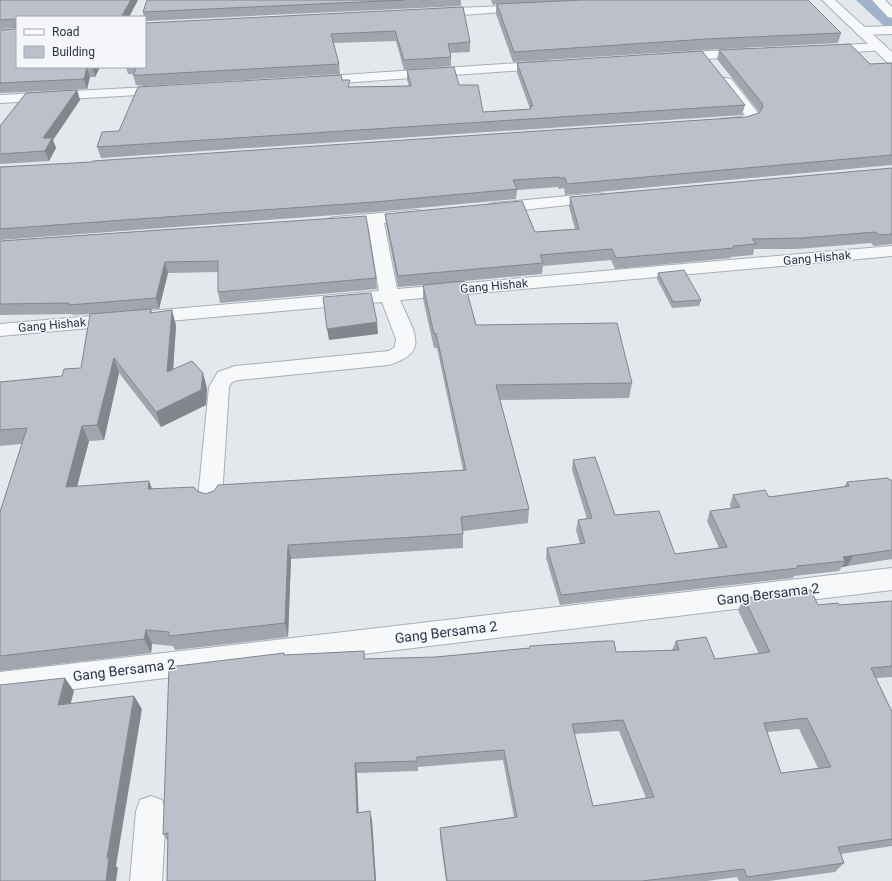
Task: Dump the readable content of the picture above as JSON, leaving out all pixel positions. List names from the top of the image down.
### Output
{
  "streets": {
    "street": ["Gang Hishak", "Gang Bersama 2"]
  },
  "legend": ["Road", "Building"]
}
